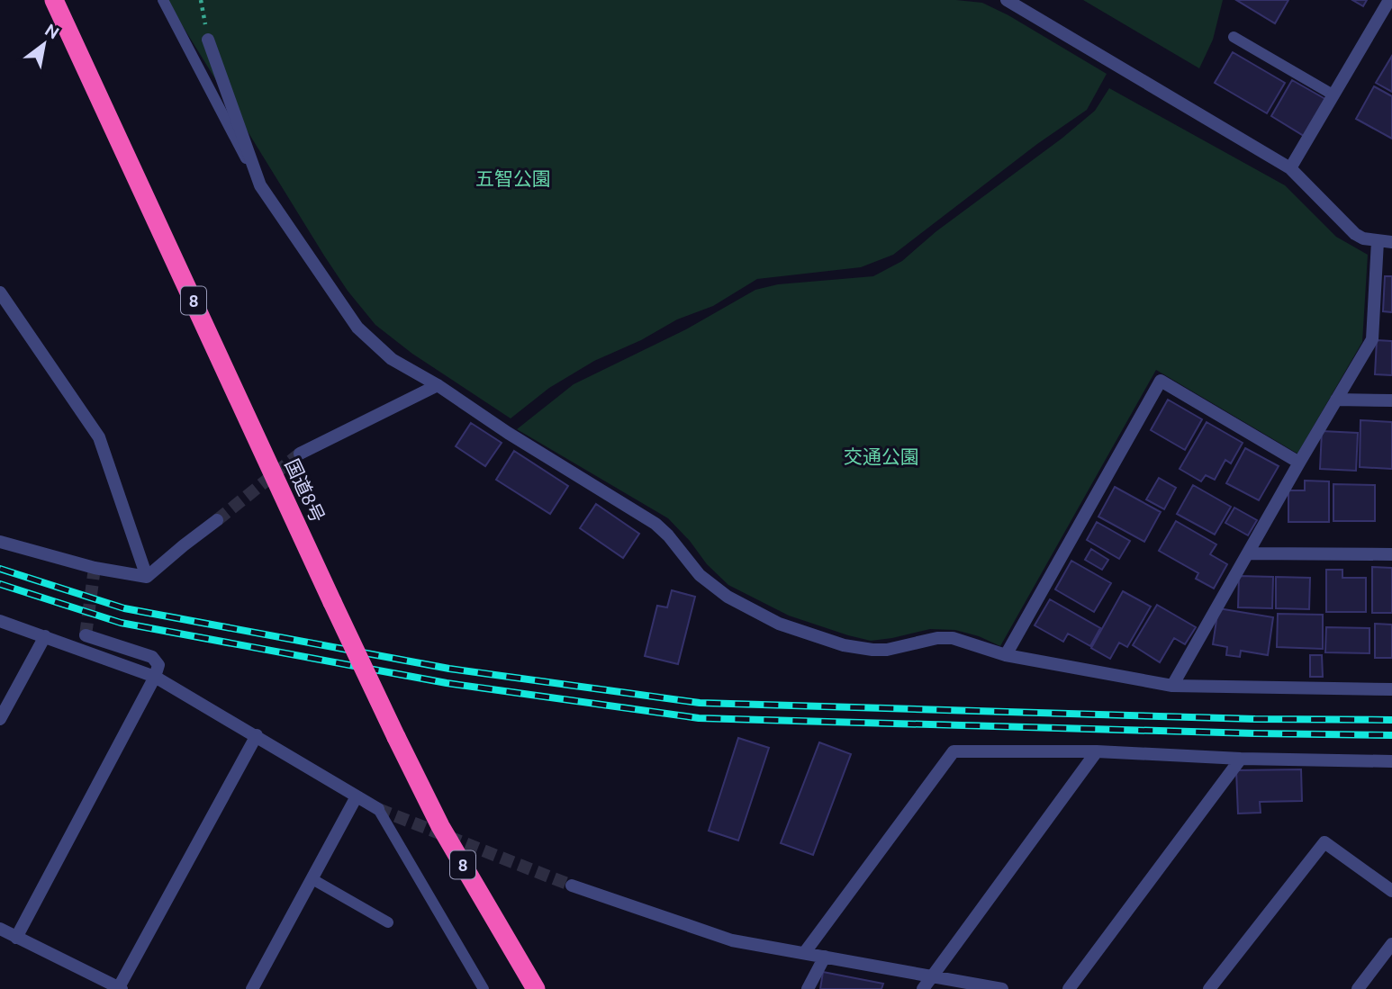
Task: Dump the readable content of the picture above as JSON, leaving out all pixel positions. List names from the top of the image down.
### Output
{
  "streets": {
    "highway": ["8", "国道8号"]
  },
  "parks": ["五智公園", "交通公園"],
  "north": "top right"
}
